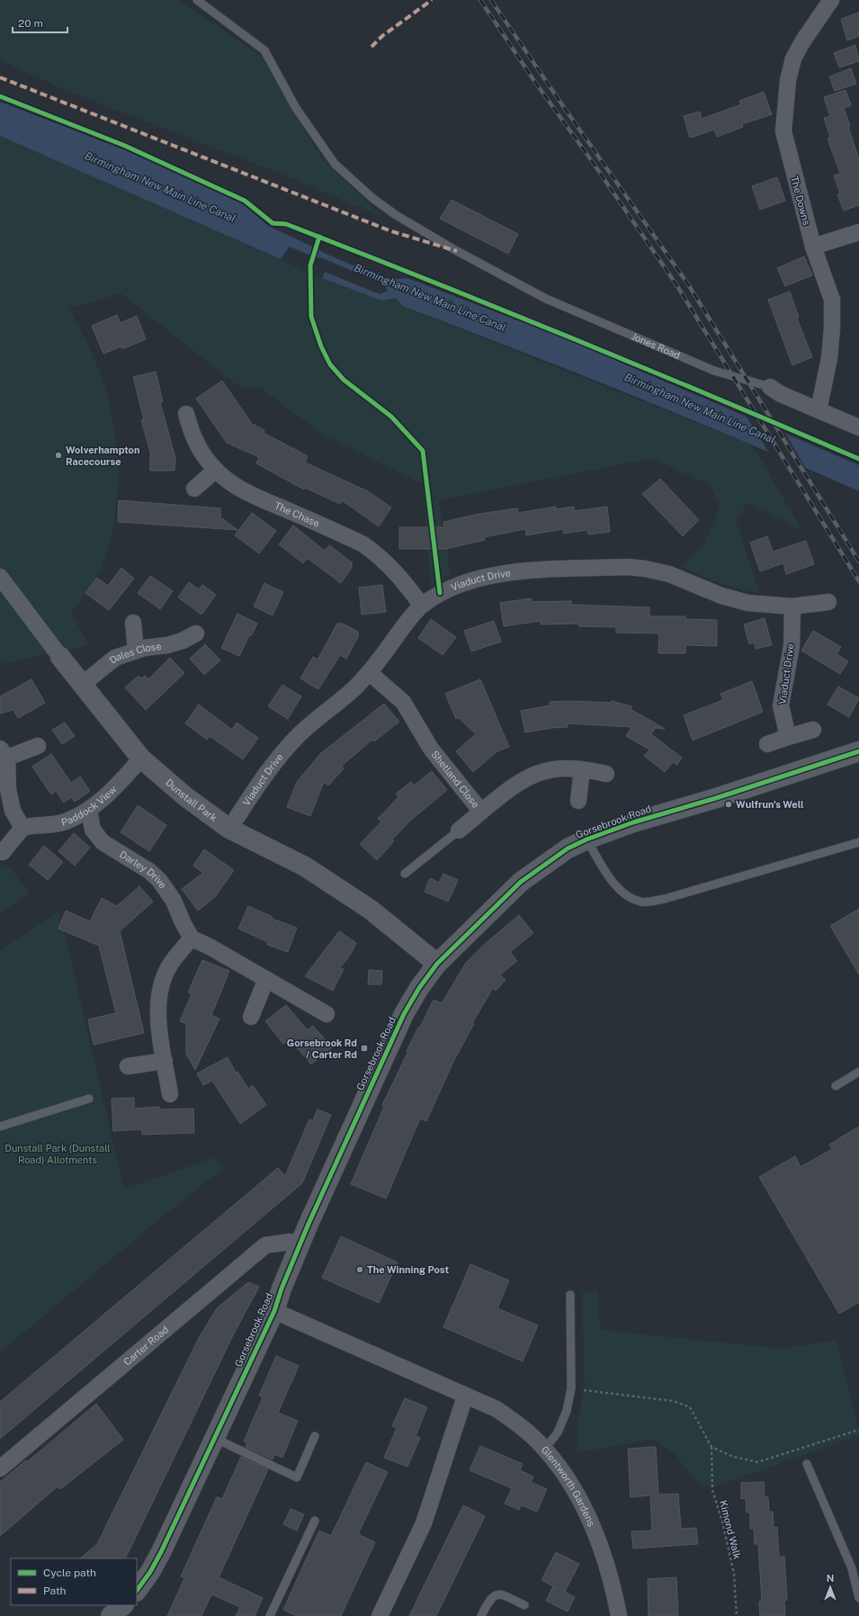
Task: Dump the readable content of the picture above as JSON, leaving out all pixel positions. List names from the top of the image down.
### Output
{
  "streets": {
    "street": [
      "The Downs",
      "Jones Road",
      "The Chase",
      "Viaduct Drive",
      "Dales Close",
      "Shetland Close",
      "Dunstall Park",
      "Paddock View",
      "Gorsebrook Road",
      "Darley Drive",
      "Carter Road",
      "Glentworth Gardens"
    ],
    "path": ["Kimond Walk"]
  },
  "crossings": [
    ["The Downs", "Jones Road"],
    ["The Chase", "Viaduct Drive"],
    ["Viaduct Drive", "Shetland Close"],
    ["Viaduct Drive", "Dunstall Park"],
    ["Dales Close", "Dunstall Park"],
    ["Dunstall Park", "Paddock View"],
    ["Dunstall Park", "Gorsebrook Road"],
    ["Paddock View", "Darley Drive"],
    ["Gorsebrook Road", "Carter Road"],
    ["Gorsebrook Road", "Glentworth Gardens"]
  ],
  "water": ["Birmingham New Main Line Canal"],
  "parks": ["Dunstall Park (Dunstall Road) Allotments"],
  "places": {
    "other": ["Wolverhampton Racecourse", "Wulfrun's Well", "The Winning Post"],
    "transit": ["Gorsebrook Rd / Carter Rd"]
  },
  "legend": ["Cycle path", "Path"],
  "scale_bar": "20 m",
  "north": "top"
}
